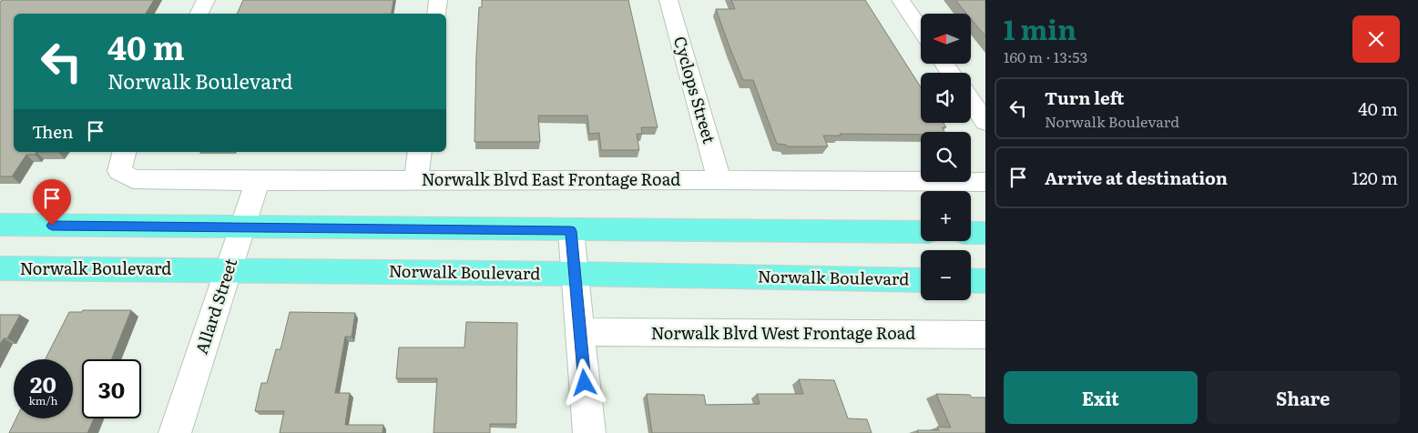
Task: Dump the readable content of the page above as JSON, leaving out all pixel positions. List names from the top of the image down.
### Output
{
  "streets": {
    "main road": ["Norwalk Boulevard"],
    "street": [
      "Cyclops Street",
      "Norwalk Blvd East Frontage Road",
      "Allard Street",
      "Norwalk Blvd West Frontage Road"
    ]
  },
  "crossings": [
    ["Cyclops Street", "Norwalk Blvd East Frontage Road"],
    ["Norwalk Blvd East Frontage Road", "Allard Street"],
    ["Norwalk Boulevard", "Allard Street"]
  ],
  "north": "left",
  "page": {
    "heading": ["1 min", "160 m · 13:53"],
    "map_buttons": ["+", "−"],
    "turn": ["40 m", "Norwalk Boulevard"],
    "list": [
      {
        "name": "Turn left",
        "note": "Norwalk Boulevard",
        "value": "40 m"
      },
      {
        "name": "Arrive at destination",
        "value": "120 m"
      }
    ],
    "then": "Then",
    "speed": "20 km/h",
    "limit": "30",
    "buttons": ["Exit", "Share"]
  }
}
